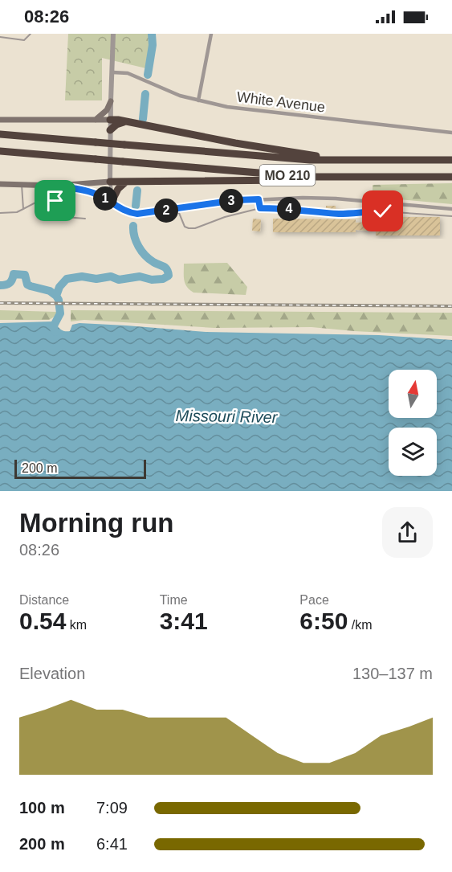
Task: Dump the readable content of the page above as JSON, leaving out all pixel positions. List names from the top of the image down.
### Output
{
  "streets": {
    "highway": ["MO 210"],
    "street": ["White Avenue"]
  },
  "water": ["Missouri River"],
  "scale_bar": "200 m",
  "north": "top",
  "page": {
    "status": "08:26",
    "pins": [
      "1",
      "3",
      "4",
      "2"
    ],
    "scale": "200 m",
    "heading": ["Morning run", "08:26"],
    "stats": [
      ["Distance", "0.54 km"],
      ["Time", "3:41"],
      ["Pace", "6:50 /km"]
    ],
    "chart": ["Elevation", "130–137 m"],
    "list": [
      {
        "name": "100 m",
        "note": "7:09"
      },
      {
        "name": "200 m",
        "note": "6:41"
      }
    ]
  }
}
